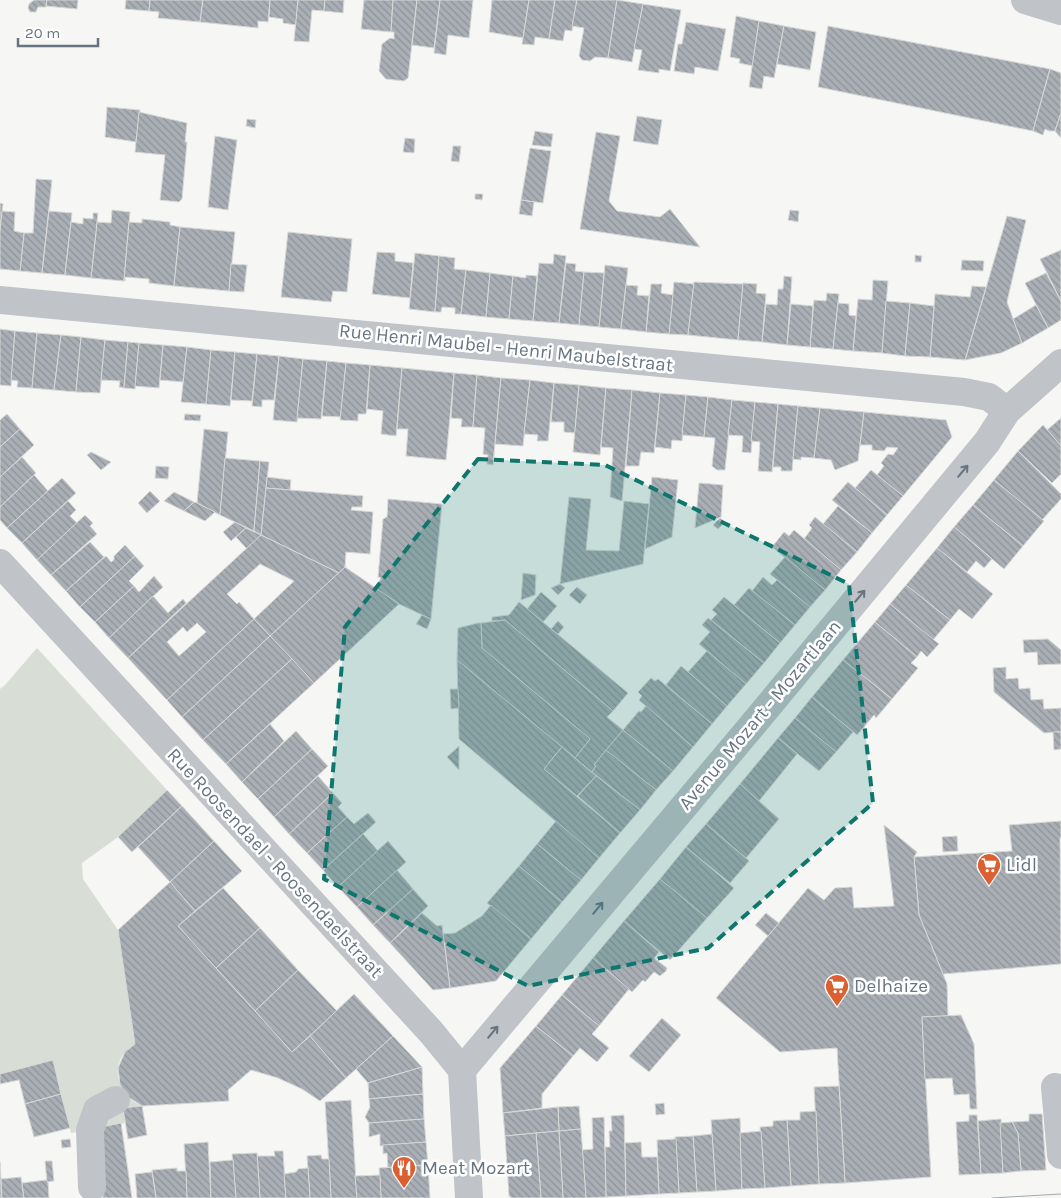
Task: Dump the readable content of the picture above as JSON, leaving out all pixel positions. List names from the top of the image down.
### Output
{
  "streets": {
    "street": ["Rue Henri Maubel - Henri Maubelstraat", "Avenue Mozart - Mozartlaan", "Rue Roosendael - Roosendaelstraat"]
  },
  "crossings": [
    ["Rue Henri Maubel - Henri Maubelstraat", "Avenue Mozart - Mozartlaan"],
    ["Avenue Mozart - Mozartlaan", "Rue Roosendael - Roosendaelstraat"]
  ],
  "one_way": ["Avenue Mozart - Mozartlaan"],
  "places": {
    "supermarket": ["Lidl", "Delhaize"],
    "restaurant": ["Meat Mozart"]
  },
  "scale_bar": "20 m"
}
